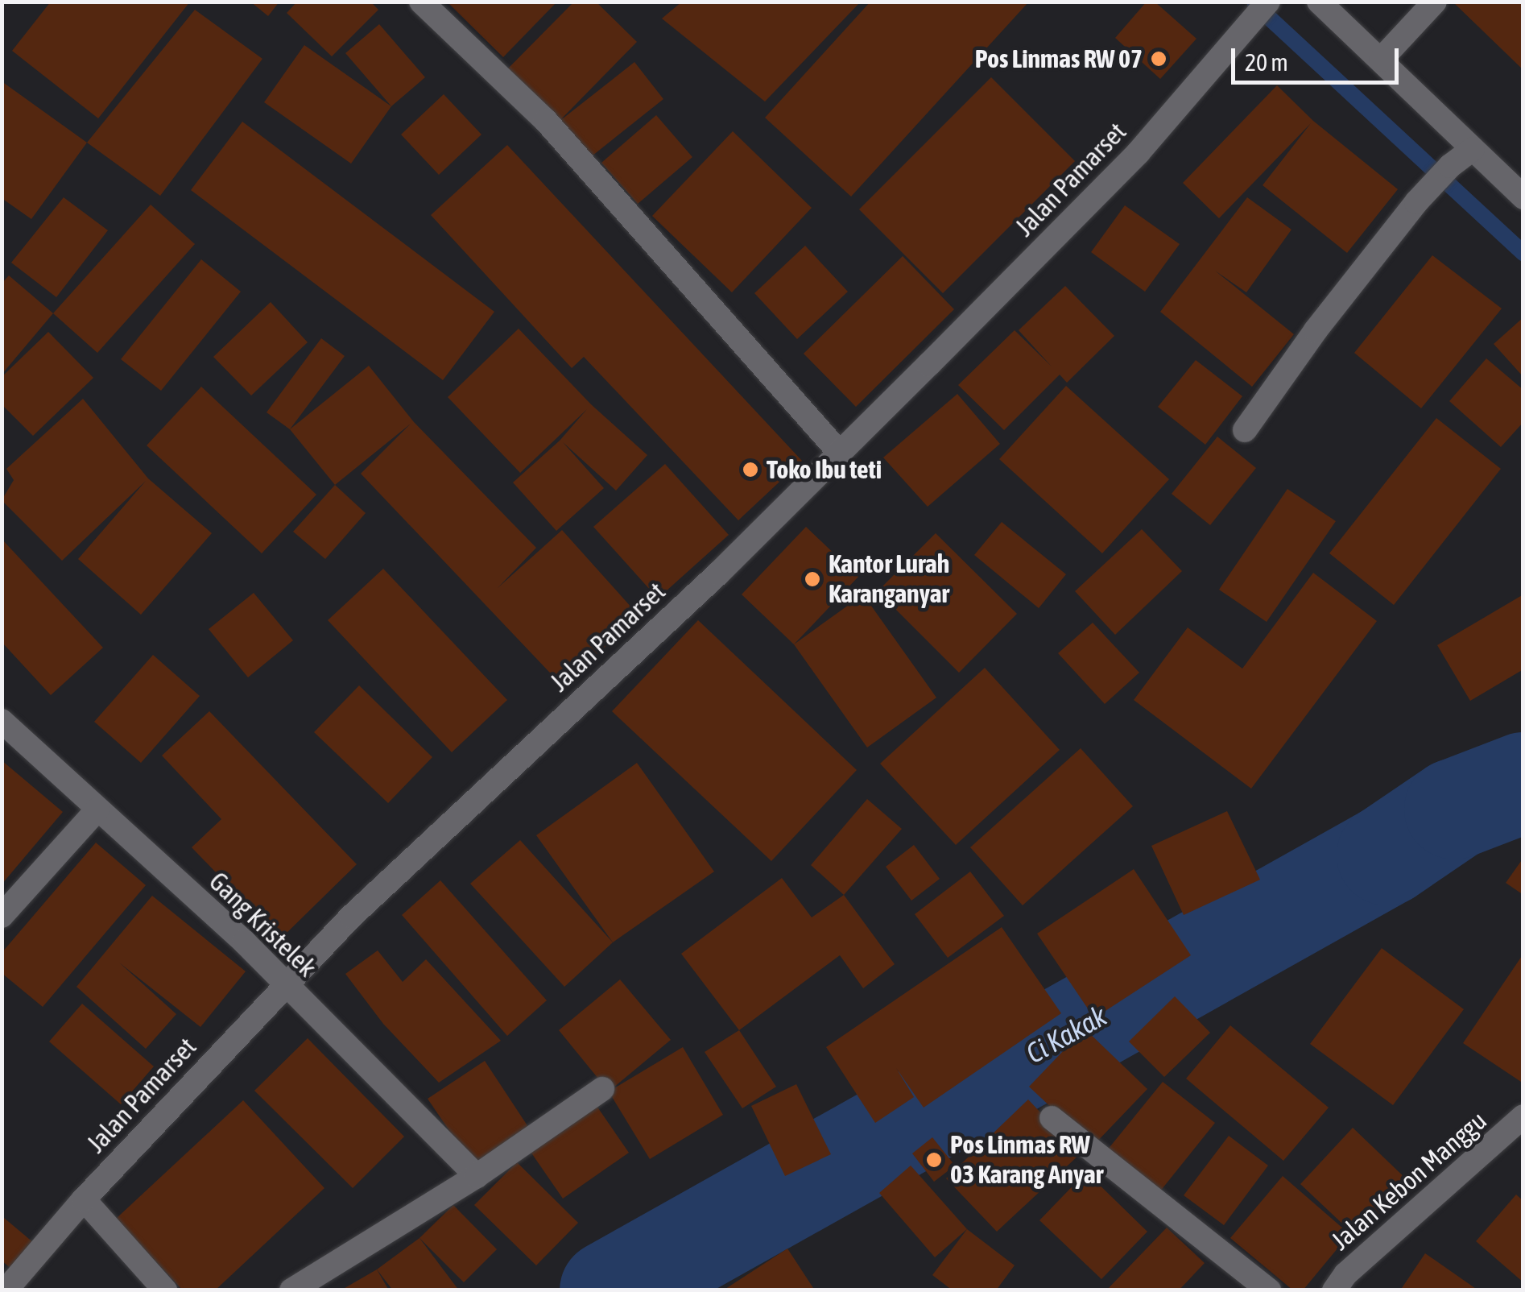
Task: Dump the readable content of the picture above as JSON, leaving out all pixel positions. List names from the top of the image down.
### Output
{
  "streets": {
    "street": ["Jalan Pamarset", "Gang Kristelek", "Jalan Kebon Manggu"]
  },
  "crossings": [
    ["Jalan Pamarset", "Gang Kristelek"]
  ],
  "water": ["Ci Kakak"],
  "places": [
    "Pos Linmas RW 07",
    "Toko Ibu teti",
    "Kantor Lurah Karanganyar",
    "Pos Linmas RW 03 Karang Anyar"
  ],
  "scale_bar": "20 m"
}
